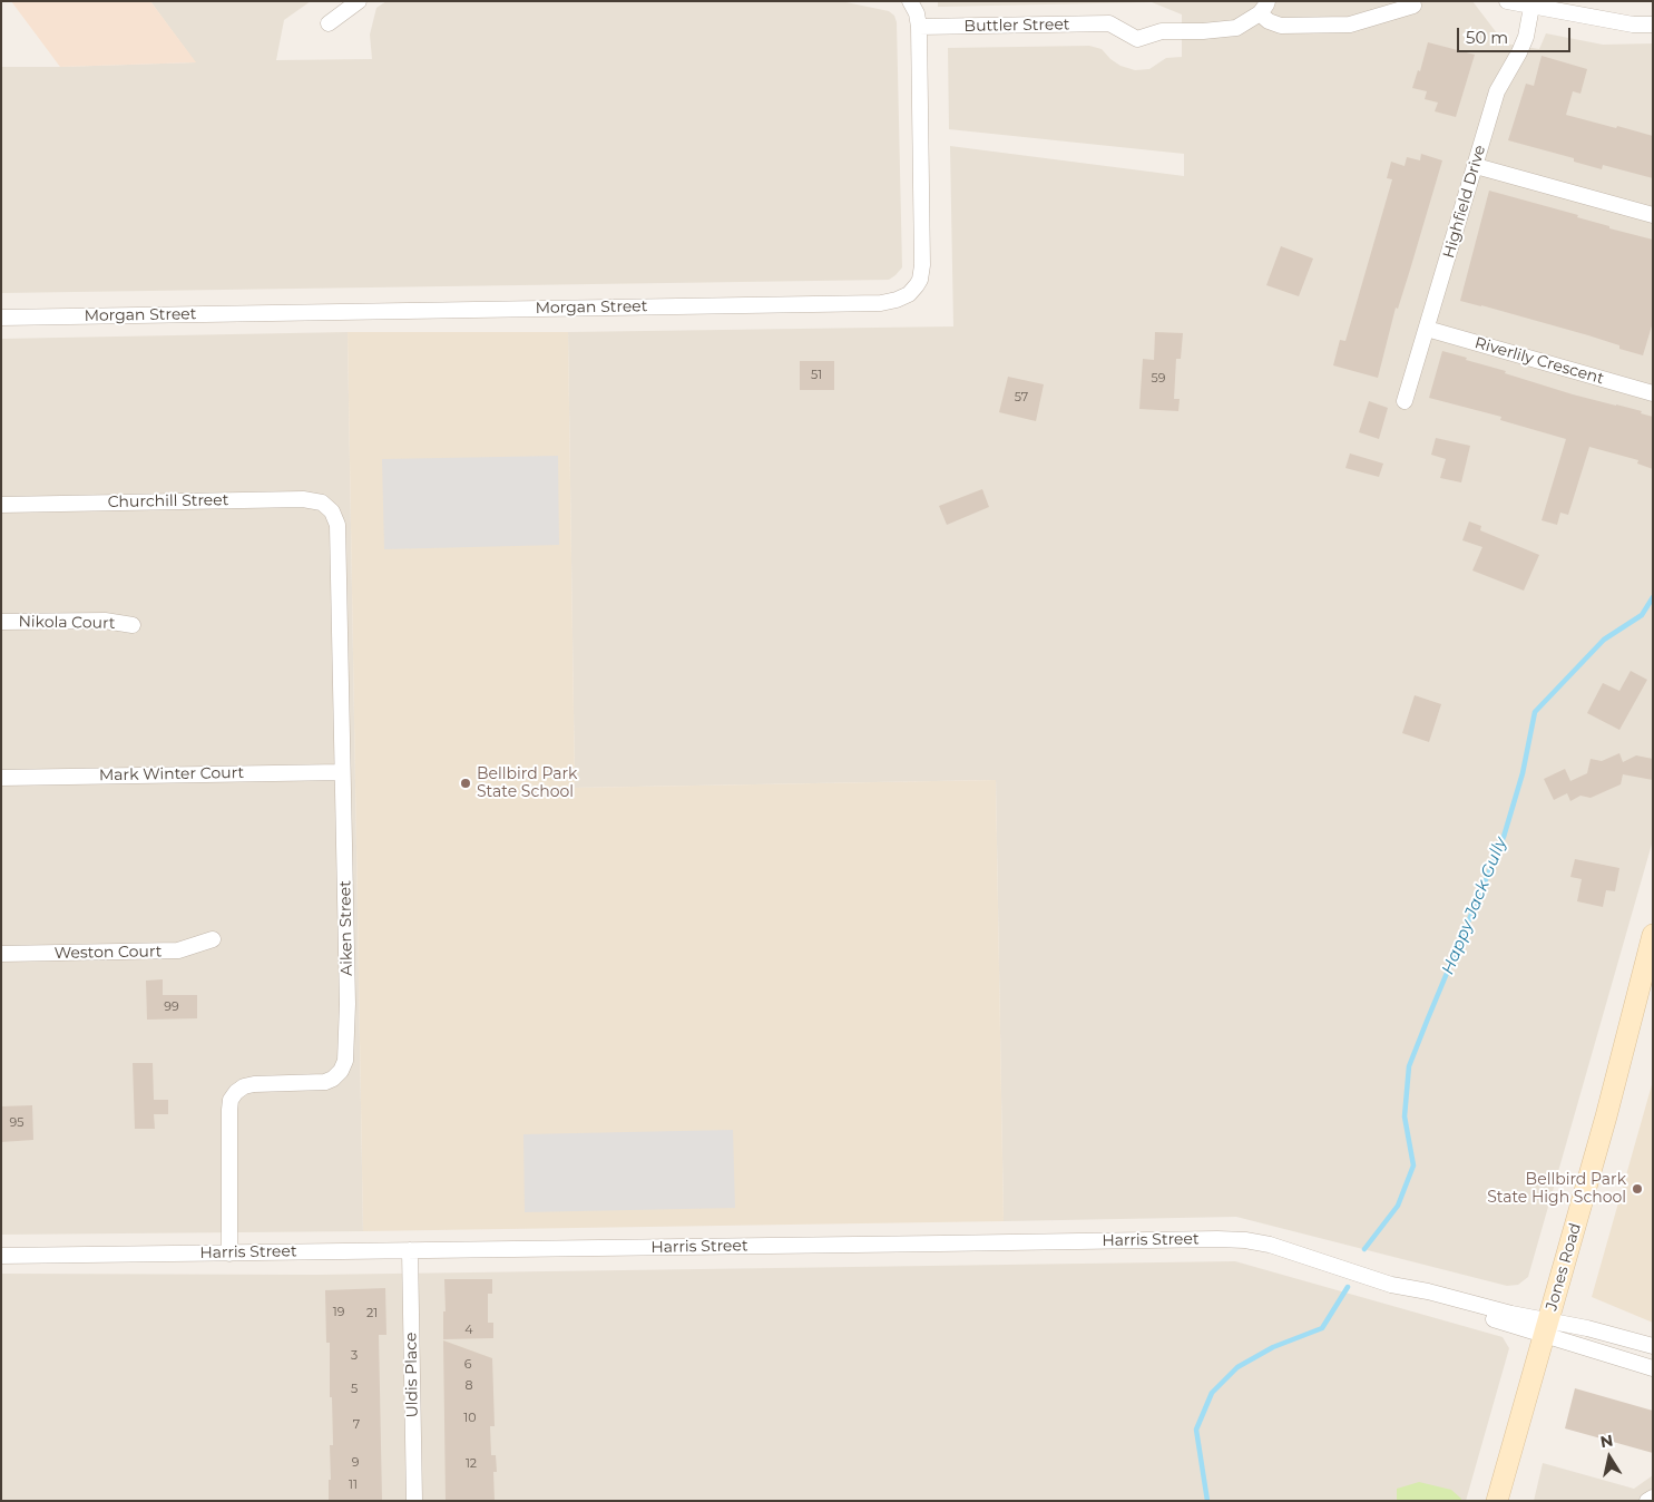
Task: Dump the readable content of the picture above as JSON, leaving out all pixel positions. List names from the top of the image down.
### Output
{
  "streets": {
    "street": [
      "Buttler Street",
      "Highfield Drive",
      "Morgan Street",
      "Riverlily Crescent",
      "Churchill Street",
      "Nikola Court",
      "Mark Winter Court",
      "Aiken Street",
      "Weston Court",
      "Harris Street",
      "Jones Road",
      "Uldis Place"
    ]
  },
  "crossings": [
    ["Buttler Street", "Morgan Street"],
    ["Highfield Drive", "Riverlily Crescent"],
    ["Churchill Street", "Aiken Street"],
    ["Mark Winter Court", "Aiken Street"],
    ["Aiken Street", "Harris Street"],
    ["Harris Street", "Jones Road"],
    ["Harris Street", "Uldis Place"]
  ],
  "water": ["Happy Jack Gully"],
  "places": ["Bellbird Park State School", "Bellbird Park State High School"],
  "house_numbers": [
    "51",
    "59",
    "57",
    "99",
    "95",
    "19",
    "21",
    "4",
    "3",
    "6",
    "8",
    "5",
    "10",
    "7",
    "9",
    "12",
    "11"
  ],
  "scale_bar": "50 m",
  "north": "top"
}
